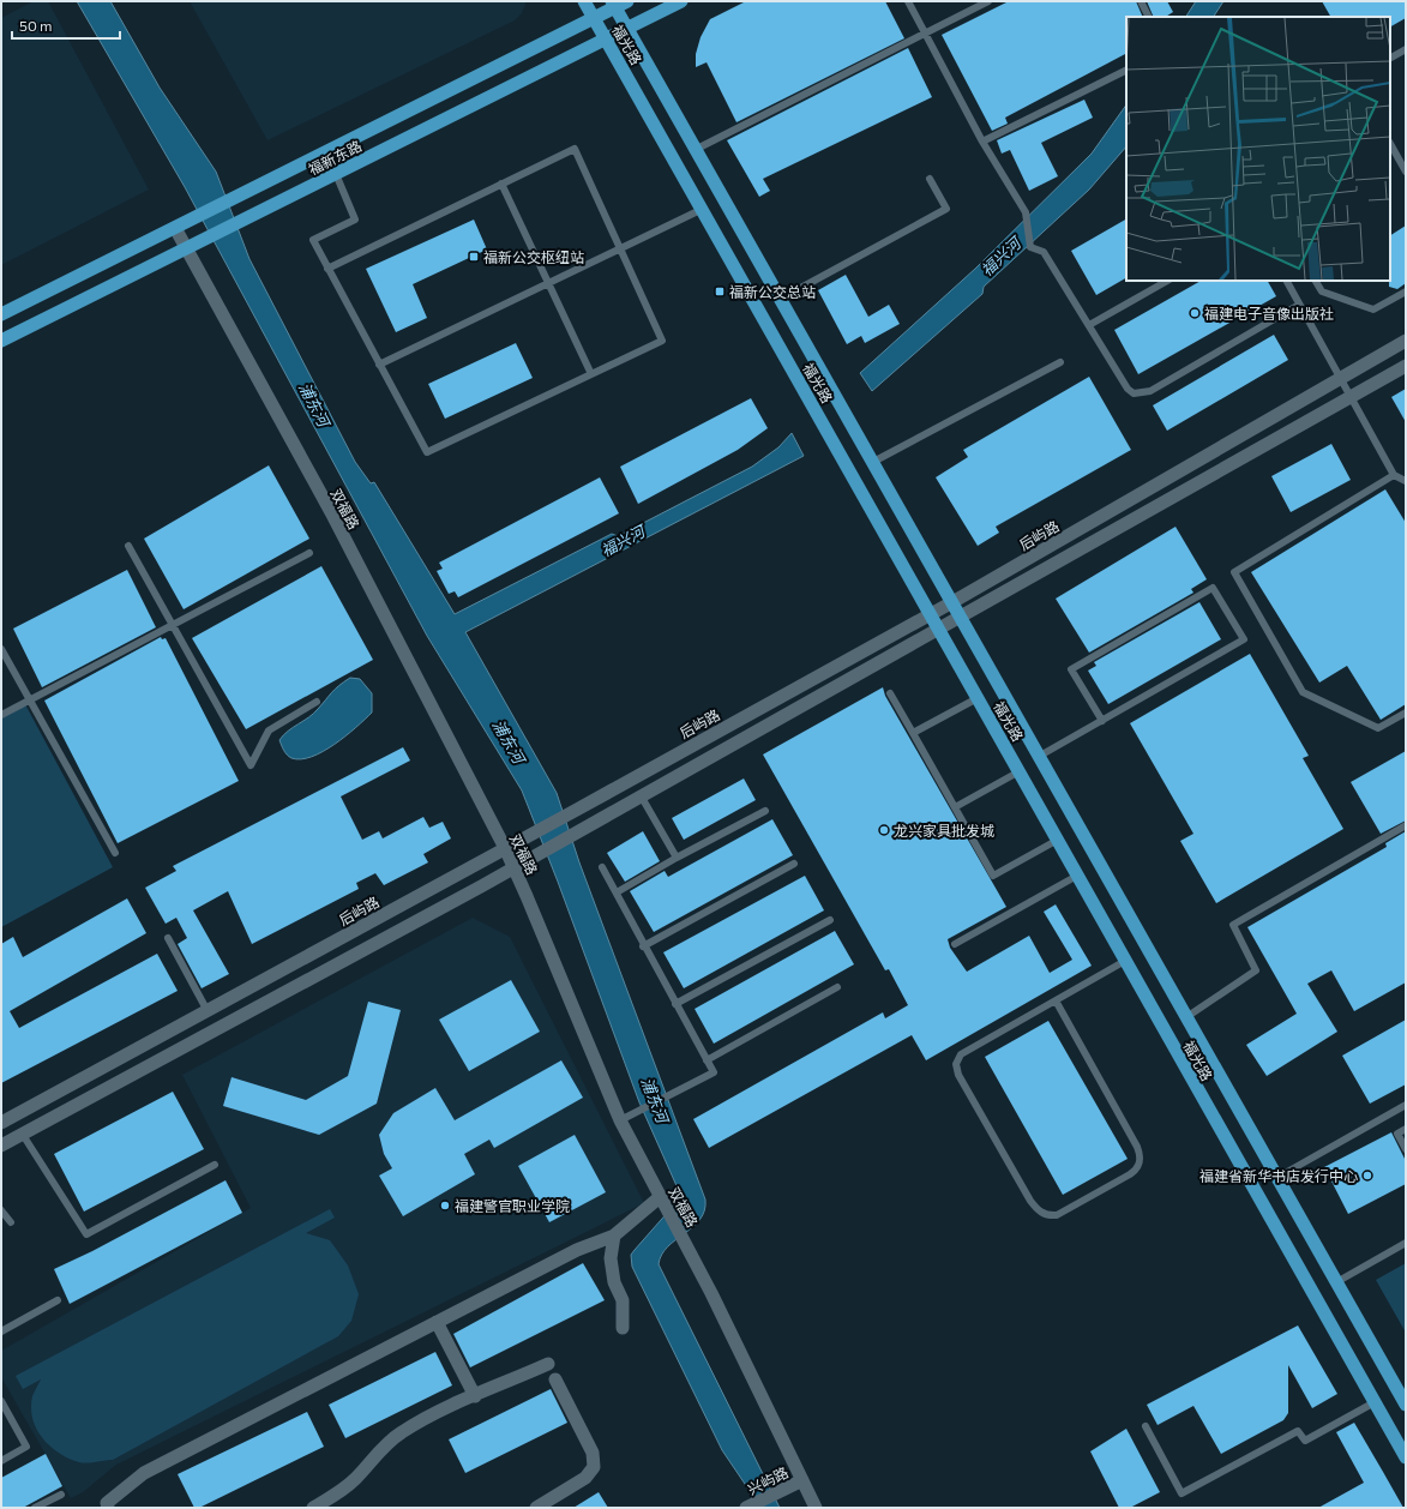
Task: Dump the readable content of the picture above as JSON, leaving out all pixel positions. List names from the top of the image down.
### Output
{
  "streets": {
    "main road": [
      "福光路",
      "福新东路",
      "双福路",
      "后屿路",
      "兴屿路"
    ]
  },
  "crossings": [
    ["福光路", "福新东路"],
    ["福光路", "后屿路"],
    ["福新东路", "双福路"],
    ["双福路", "后屿路"],
    ["双福路", "兴屿路"]
  ],
  "water": ["福兴河", "浦东河"],
  "places": {
    "transit": ["福新公交枢纽站", "福新公交总站"],
    "other": [
      "福建电子音像出版社",
      "龙兴家具批发城",
      "福建省新华书店发行中心",
      "福建警官职业学院"
    ]
  },
  "scale_bar": "50 m"
}
